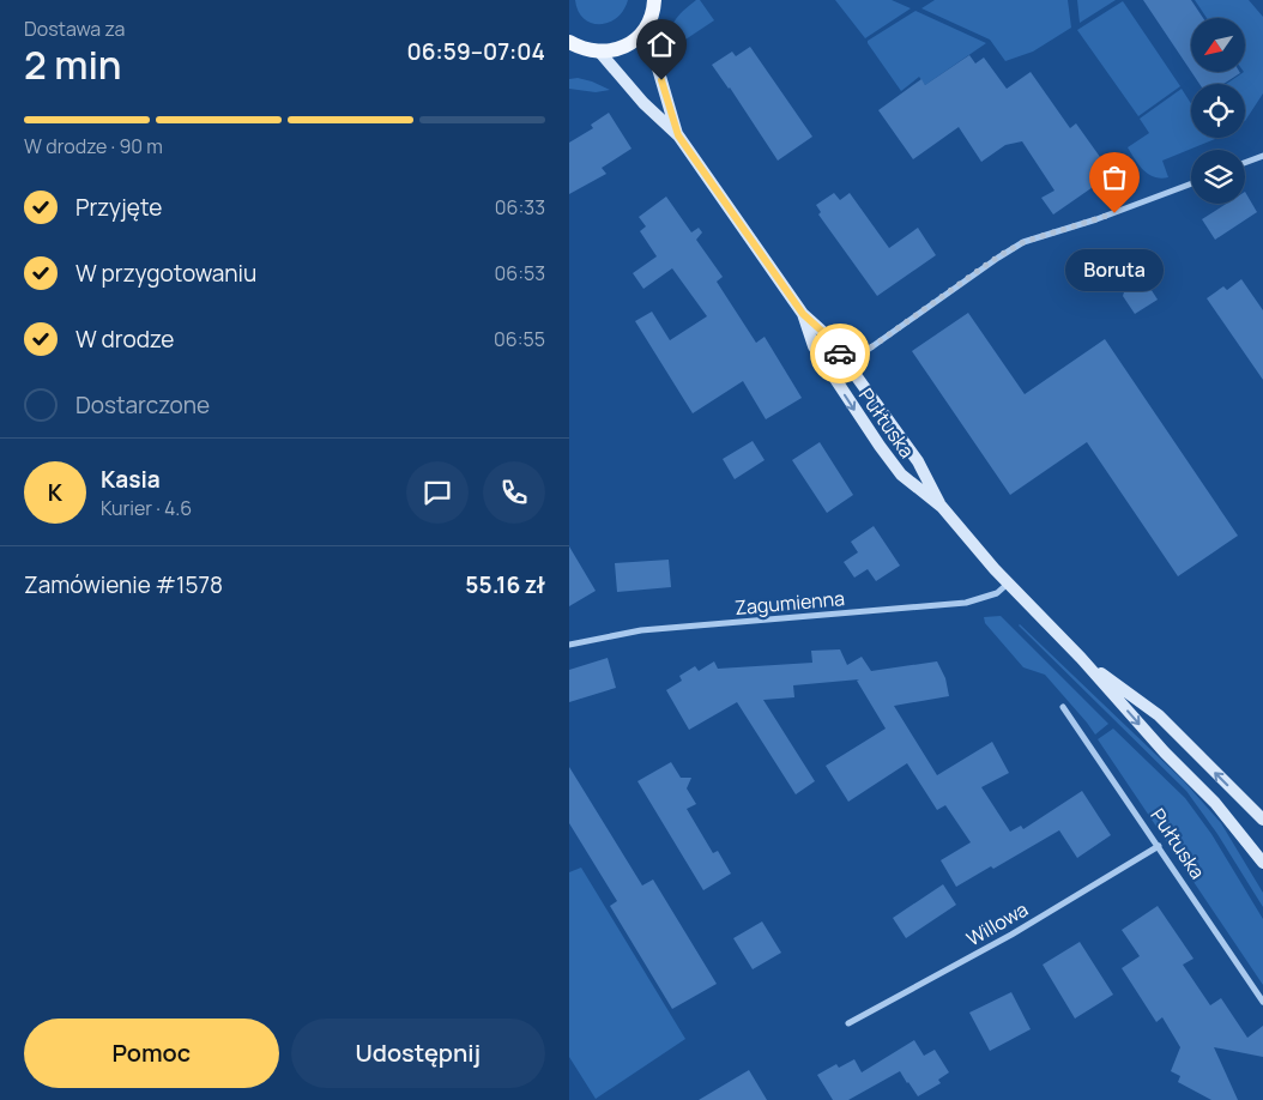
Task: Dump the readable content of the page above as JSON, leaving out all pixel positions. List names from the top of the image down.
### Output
{
  "streets": {
    "main road": ["Pułtuska"],
    "street": ["Zagumienna", "Willowa"]
  },
  "crossings": [
    ["Pułtuska", "Zagumienna"],
    ["Pułtuska", "Willowa"]
  ],
  "places": ["Boruta"],
  "north": "bottom left",
  "page": {
    "heading": ["2 min", "Dostawa za", "06:59–07:04"],
    "panel": [
      "Kasia",
      "Kurier · 4.6",
      "Zamówienie #1578",
      "55.16 zł"
    ],
    "bar": "W drodze · 90 m",
    "list": [
      ["Przyjęte", "06:33"],
      ["W przygotowaniu", "06:53"],
      ["W drodze", "06:55"],
      "Dostarczone"
    ],
    "bubble": "Boruta",
    "round": "K",
    "buttons": ["Pomoc", "Udostępnij"]
  }
}
